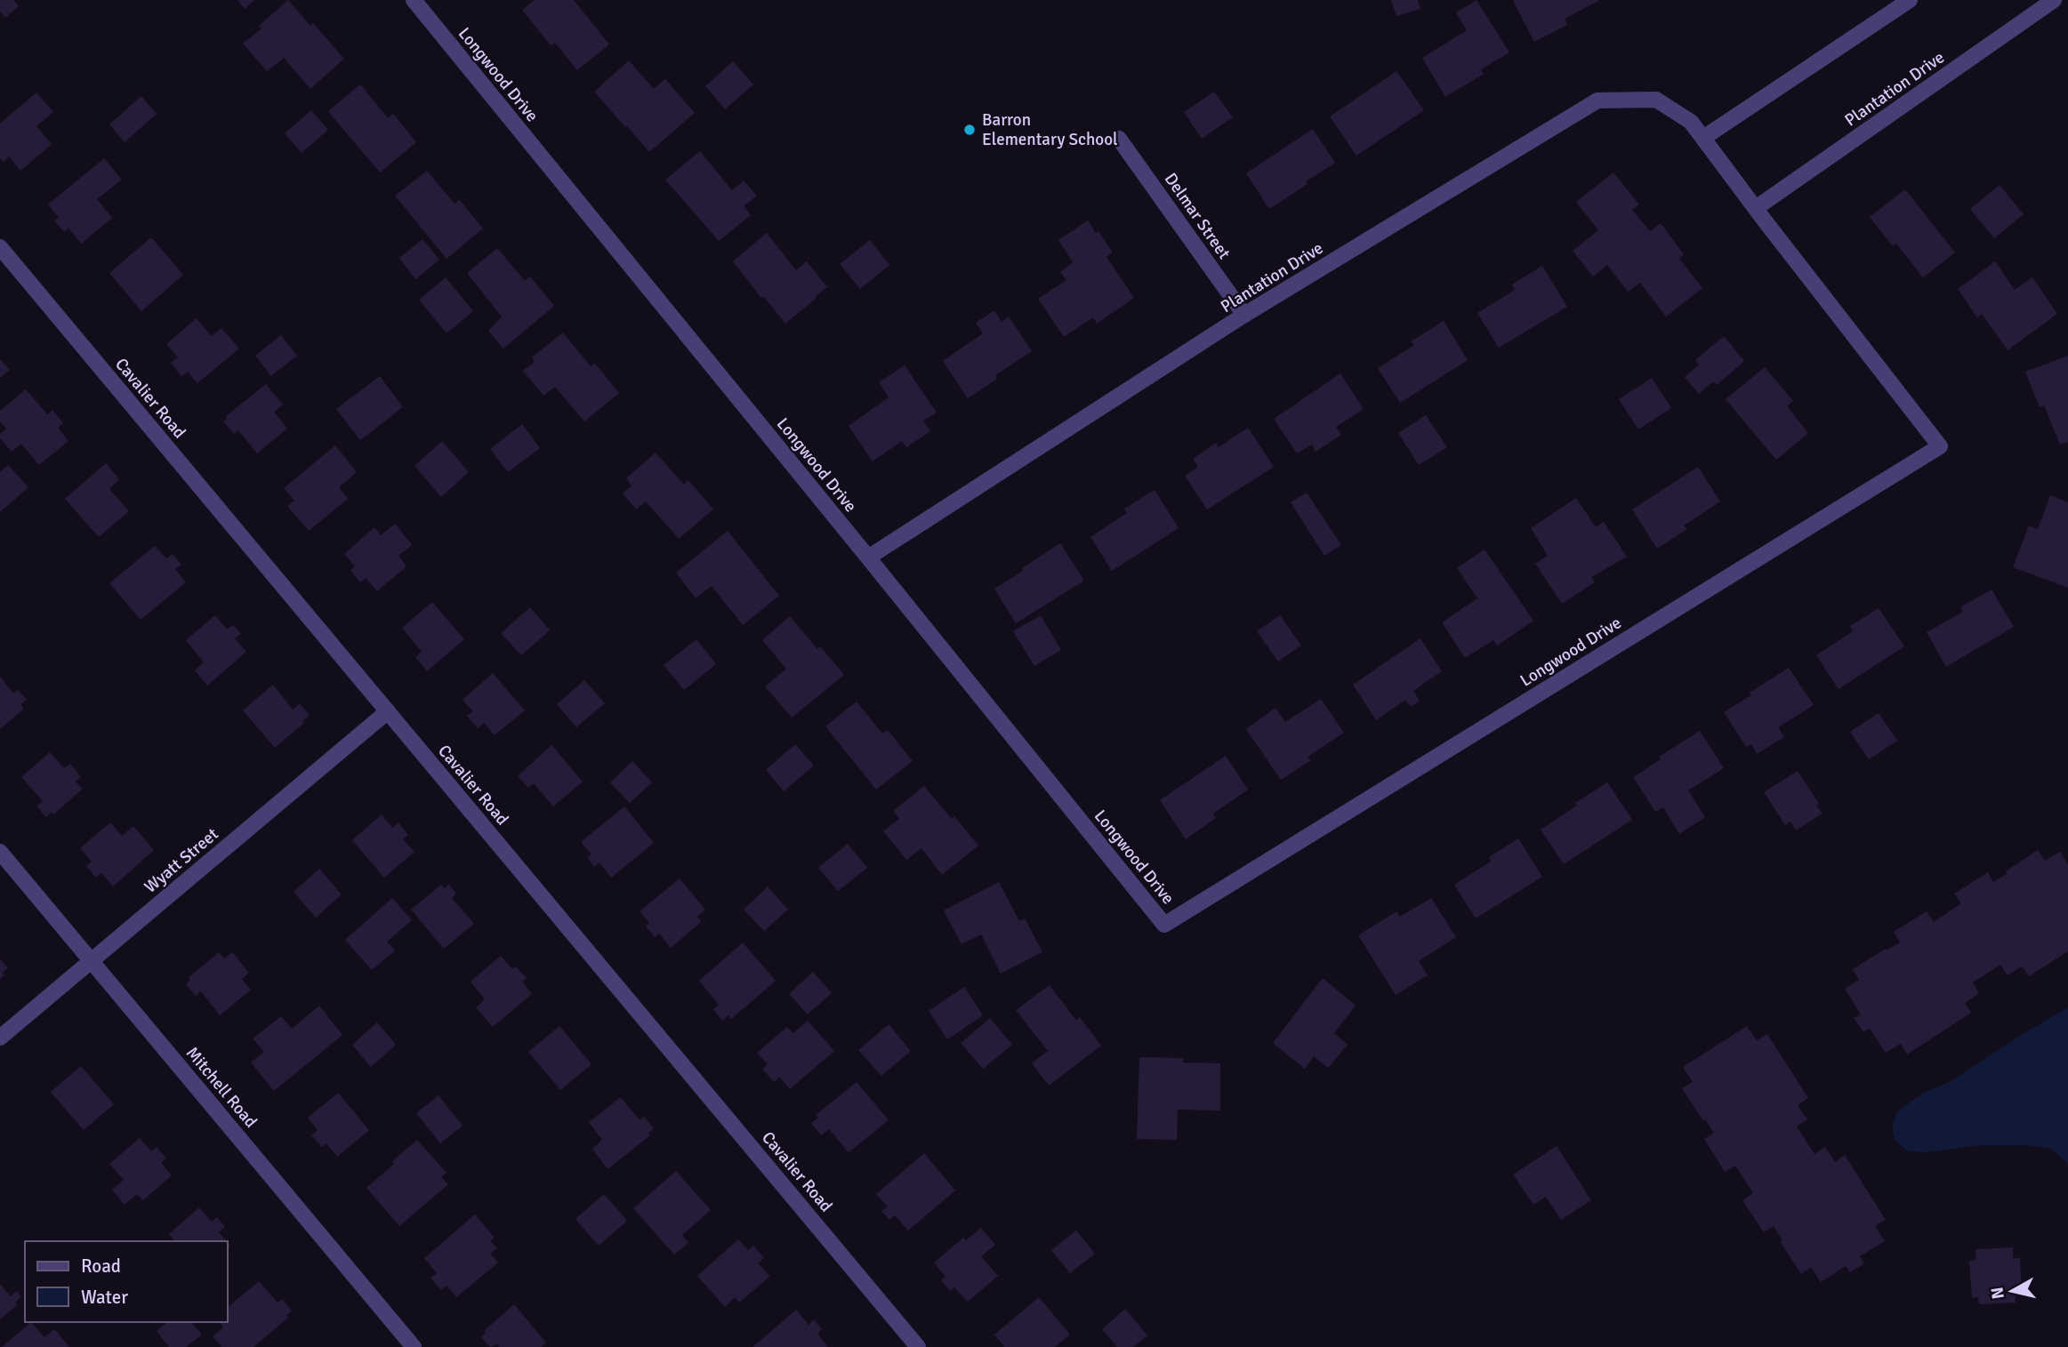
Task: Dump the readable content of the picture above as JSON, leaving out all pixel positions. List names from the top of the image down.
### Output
{
  "streets": {
    "street": [
      "Longwood Drive",
      "Plantation Drive",
      "Delmar Street",
      "Cavalier Road",
      "Wyatt Street",
      "Mitchell Road"
    ]
  },
  "crossings": [
    ["Longwood Drive", "Plantation Drive"],
    ["Plantation Drive", "Delmar Street"],
    ["Cavalier Road", "Wyatt Street"],
    ["Wyatt Street", "Mitchell Road"]
  ],
  "places": ["Barron Elementary School"],
  "legend": ["Road", "Water"],
  "north": "left"
}
